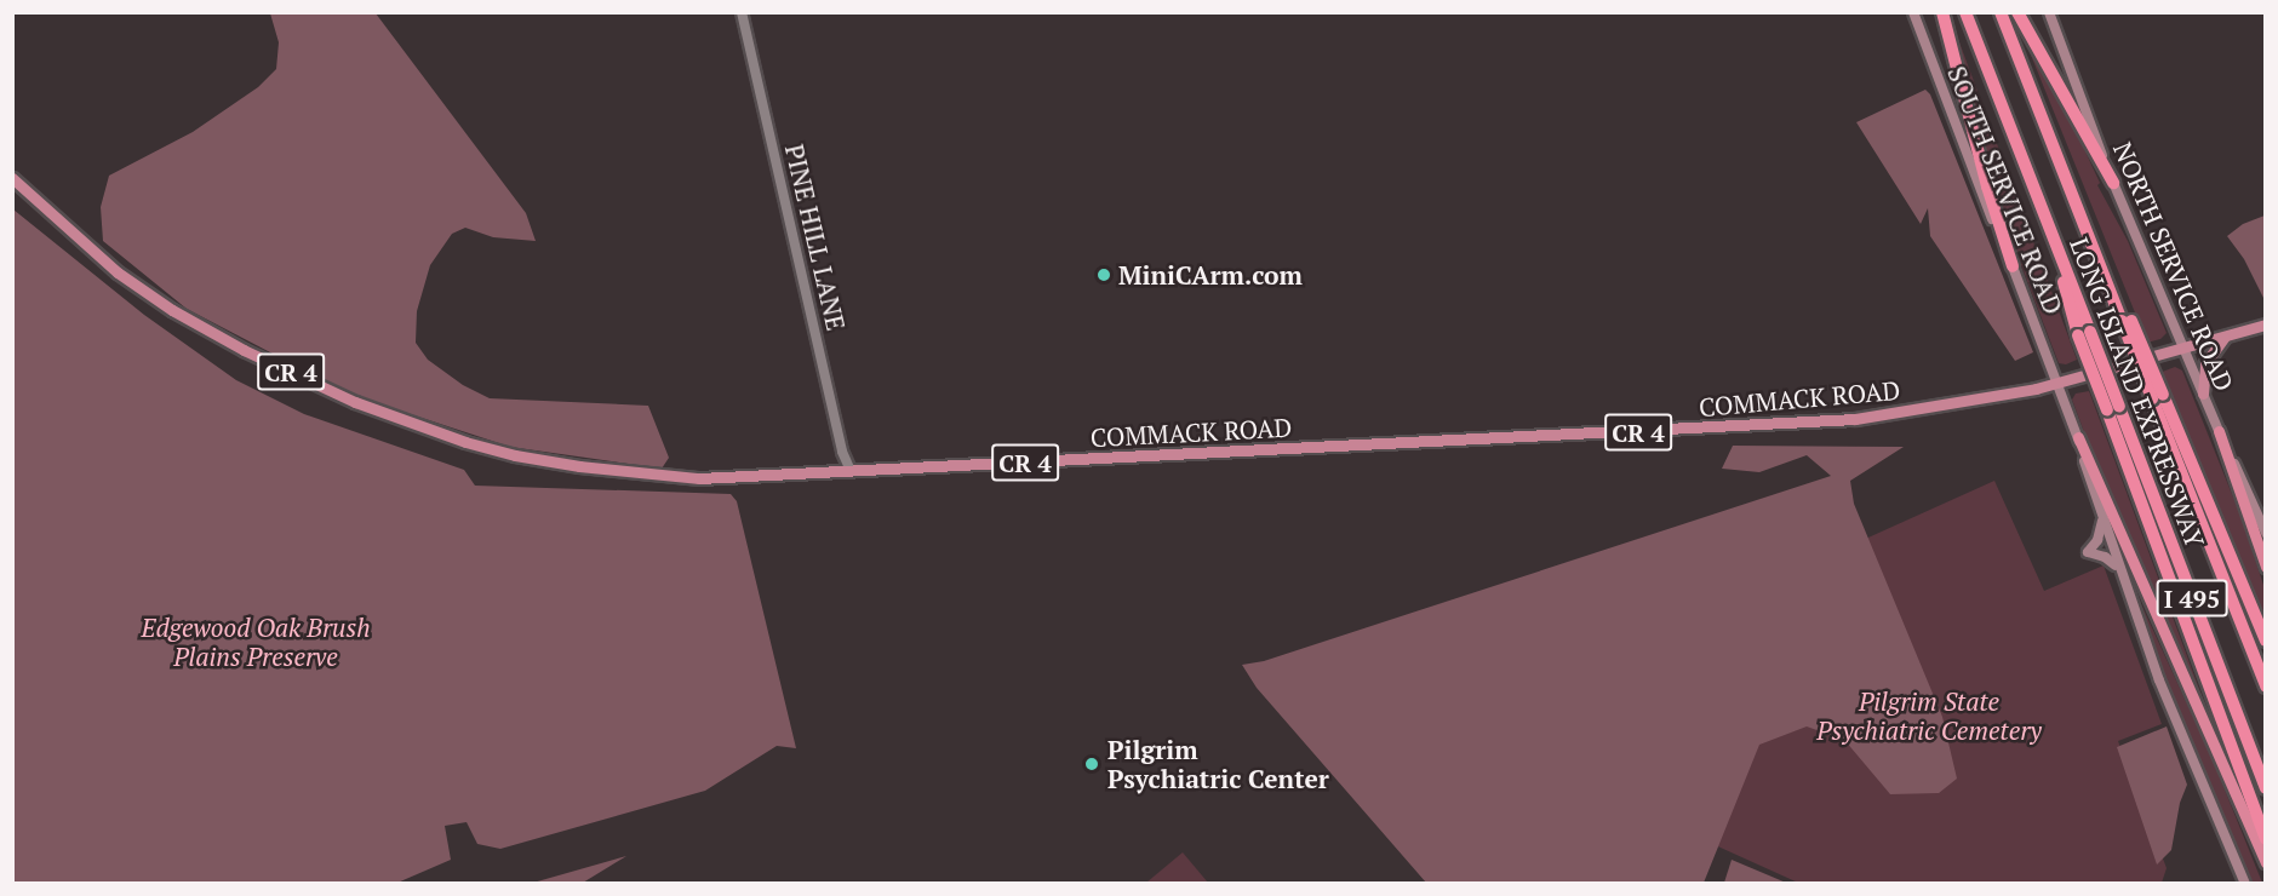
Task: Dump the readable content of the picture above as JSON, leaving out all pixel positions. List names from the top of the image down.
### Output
{
  "streets": {
    "highway": ["LONG ISLAND EXPRESSWAY", "I 495"],
    "main road": [
      "SOUTH SERVICE ROAD",
      "NORTH SERVICE ROAD",
      "CR 4",
      "COMMACK ROAD"
    ],
    "street": ["PINE HILL LANE"]
  },
  "crossings": [
    ["SOUTH SERVICE ROAD", "COMMACK ROAD"],
    ["PINE HILL LANE", "COMMACK ROAD"],
    ["NORTH SERVICE ROAD", "COMMACK ROAD"]
  ],
  "parks": ["Edgewood Oak Brush Plains Preserve", "Pilgrim State Psychiatric Cemetery"],
  "places": ["MiniCArm.com", "Pilgrim Psychiatric Center"]
}
